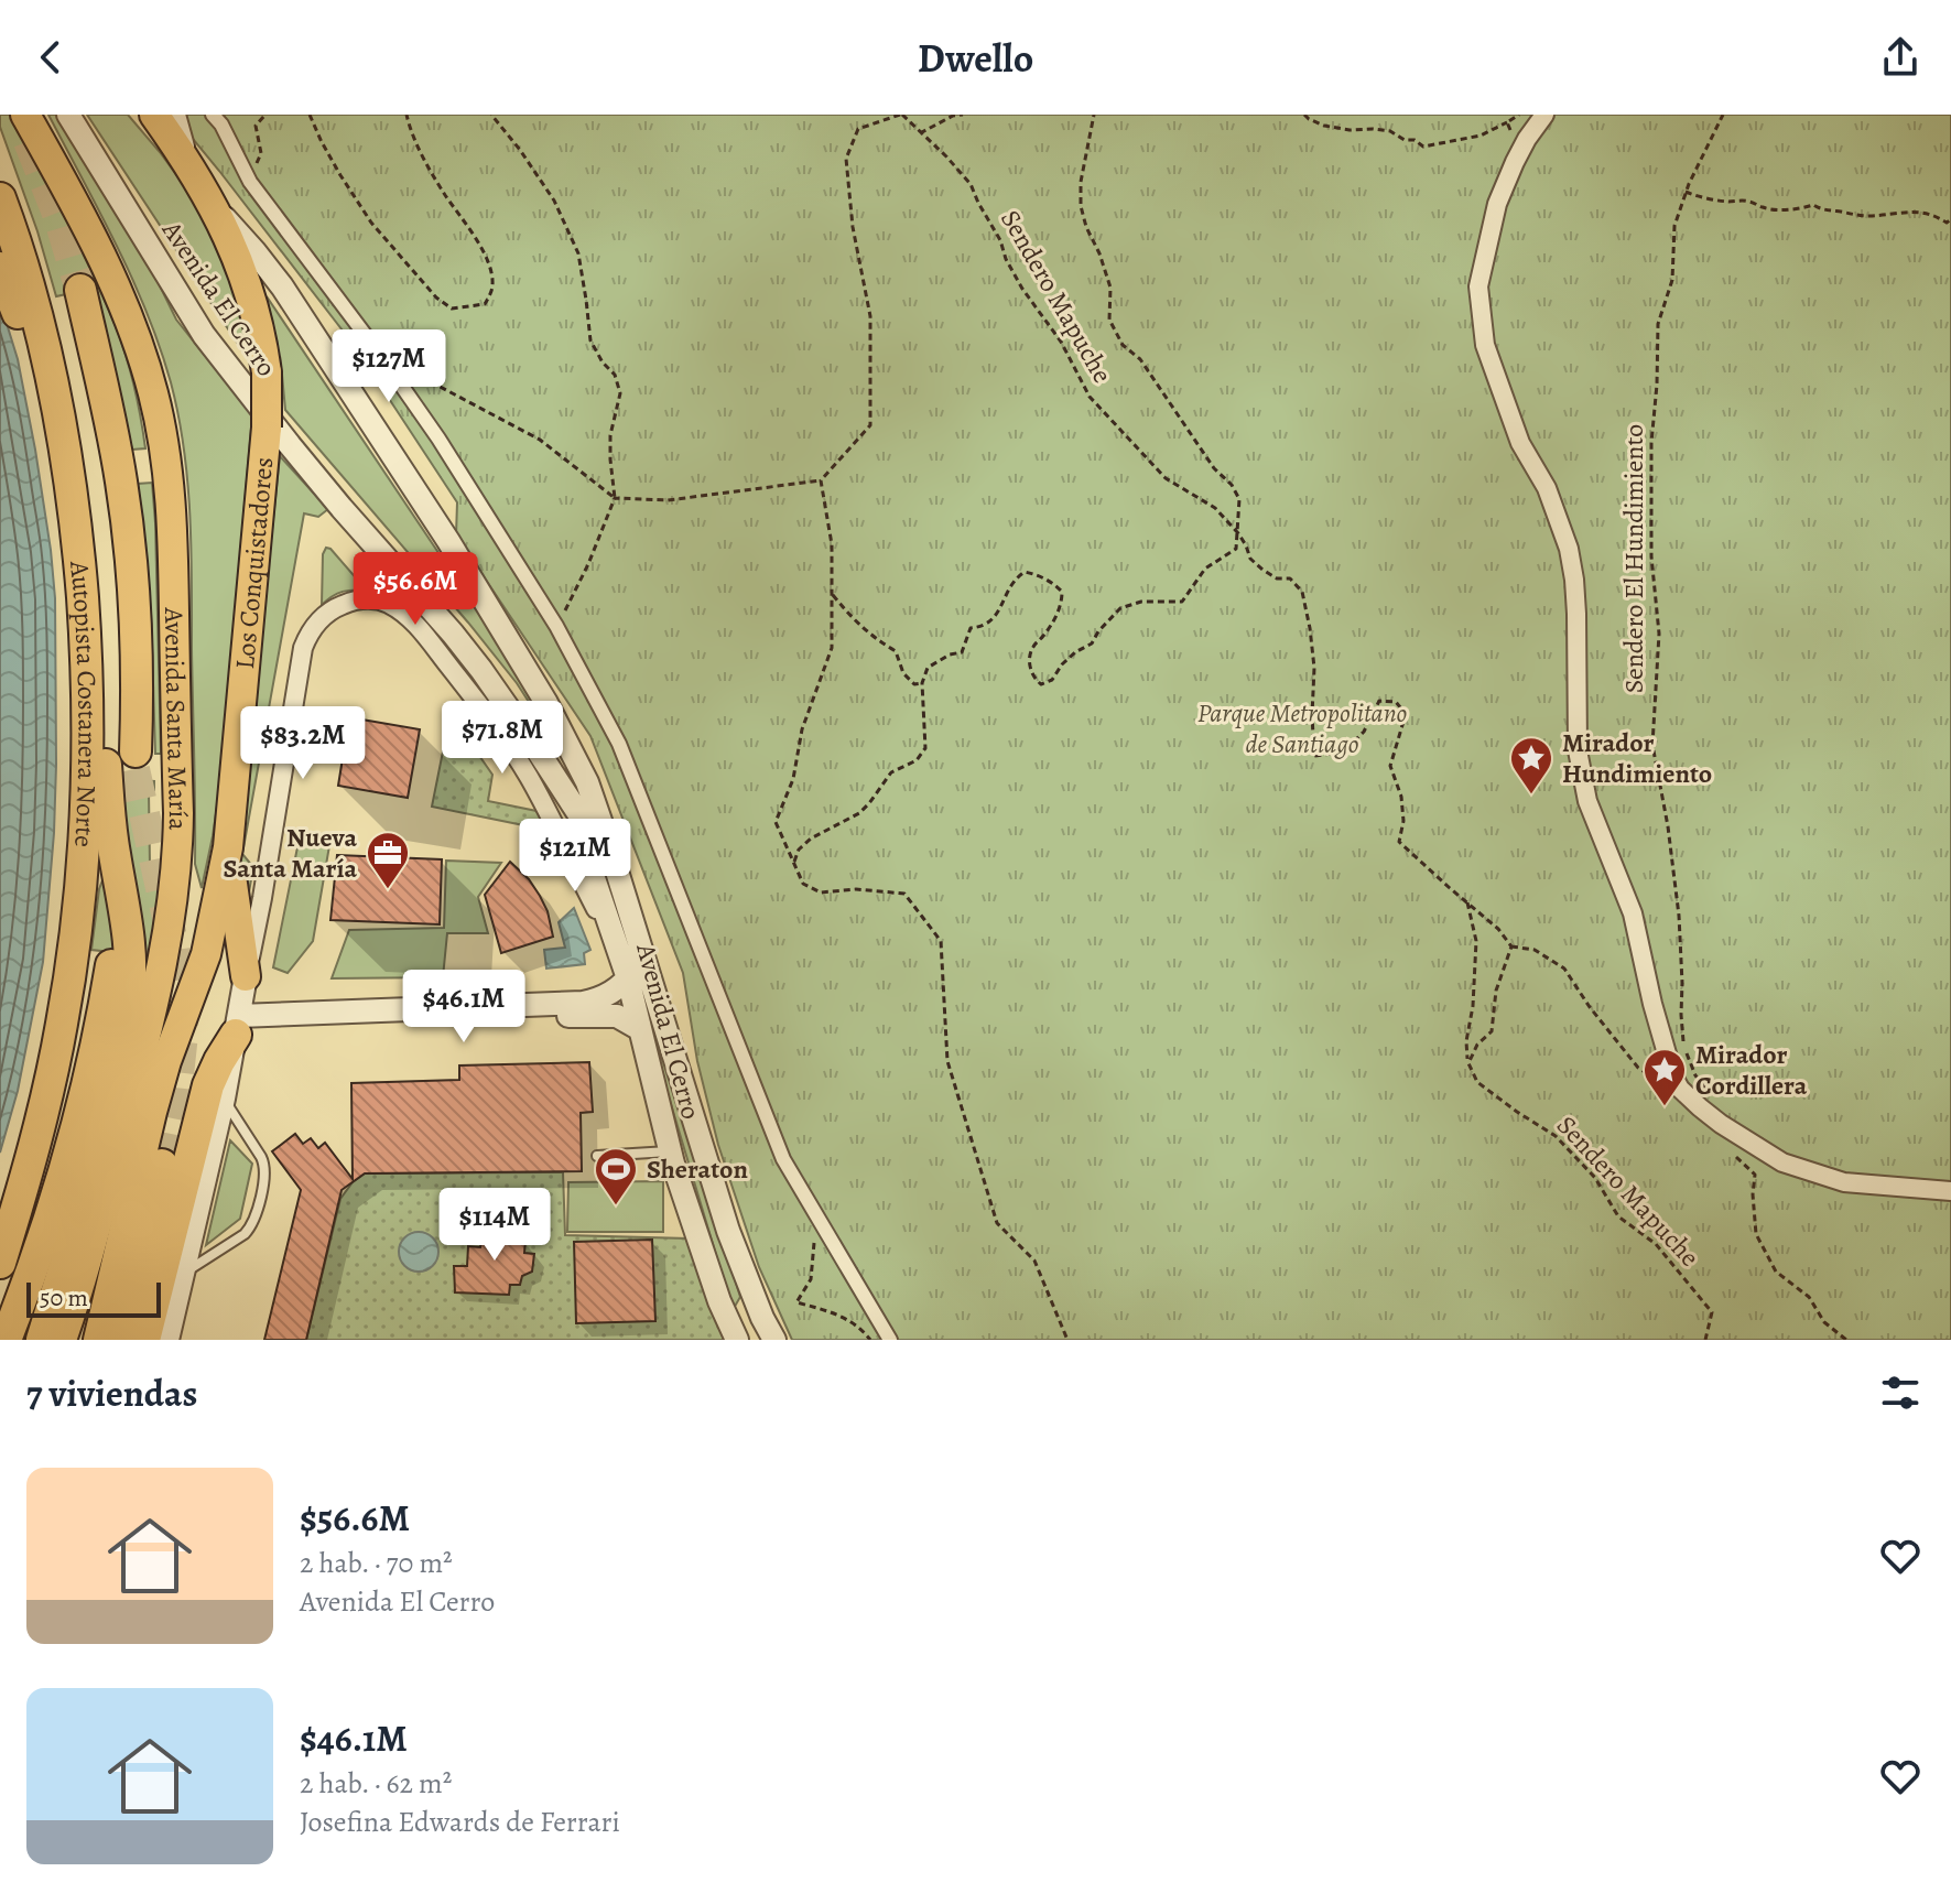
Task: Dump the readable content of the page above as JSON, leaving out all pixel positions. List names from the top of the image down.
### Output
{
  "streets": {
    "highway": ["Autopista Costanera Norte"],
    "main road": ["Los Conquistadores", "Avenida Santa María"],
    "street": ["Avenida El Cerro"],
    "path": ["Sendero Mapuche", "Sendero El Hundimiento"]
  },
  "crossings": [
    ["Avenida El Cerro", "Los Conquistadores"]
  ],
  "parks": ["Parque Metropolitano de Santiago"],
  "places": {
    "place": ["Mirador Hundimiento", "Mirador Cordillera"],
    "office": ["Nueva Santa María"],
    "sports": ["Sheraton"]
  },
  "scale_bar": "50 m",
  "page": {
    "header": "Dwello",
    "price": [
      "$127M",
      "$56.6M",
      "$71.8M",
      "$83.2M",
      "$121M",
      "$46.1M",
      "$114M"
    ],
    "scale": "50 m",
    "heading": "7 viviendas",
    "list": [
      {
        "name": "$56.6M",
        "note": "2 hab. · 70 m² · Avenida El Cerro"
      },
      {
        "name": "$46.1M",
        "note": "2 hab. · 62 m² · Josefina Edwards de Ferrari"
      }
    ]
  }
}
